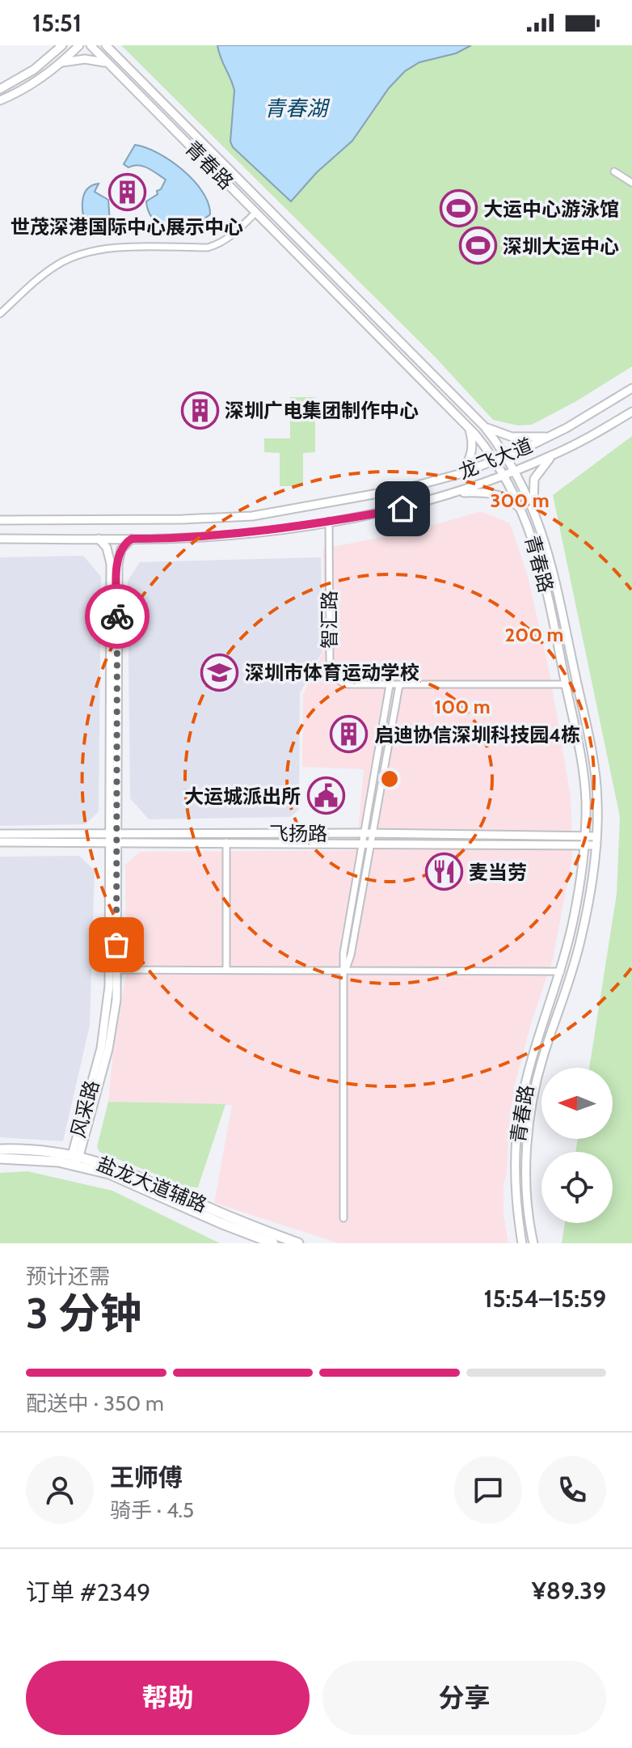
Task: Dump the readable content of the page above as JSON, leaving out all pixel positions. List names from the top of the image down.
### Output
{
  "streets": {
    "main road": ["盐龙大道辅路"],
    "street": [
      "青春路",
      "龙飞大道",
      "智汇路",
      "飞扬路",
      "风采路"
    ]
  },
  "crossings": [
    ["青春路", "龙飞大道"],
    ["青春路", "智汇路"],
    ["青春路", "飞扬路"],
    ["龙飞大道", "智汇路"],
    ["龙飞大道", "风采路"],
    ["飞扬路", "风采路"],
    ["风采路", "盐龙大道辅路"]
  ],
  "water": ["青春湖"],
  "places": {
    "building": ["世茂深港国际中心展示中心", "深圳广电集团制作中心", "启迪协信深圳科技园4栋"],
    "sports": ["大运中心游泳馆", "深圳大运中心"],
    "school or university": ["深圳市体育运动学校"],
    "public building": ["大运城派出所"],
    "restaurant": ["麦当劳"]
  },
  "north": "left",
  "page": {
    "status": "15:51",
    "heading": ["3 分钟", "预计还需", "15:54–15:59"],
    "panel": [
      "王师傅",
      "骑手 · 4.5",
      "订单 #2349",
      "¥89.39"
    ],
    "bar": "配送中 · 350 m",
    "buttons": ["帮助", "分享"]
  },
  "rings": ["300 m", "200 m", "100 m"]
}
